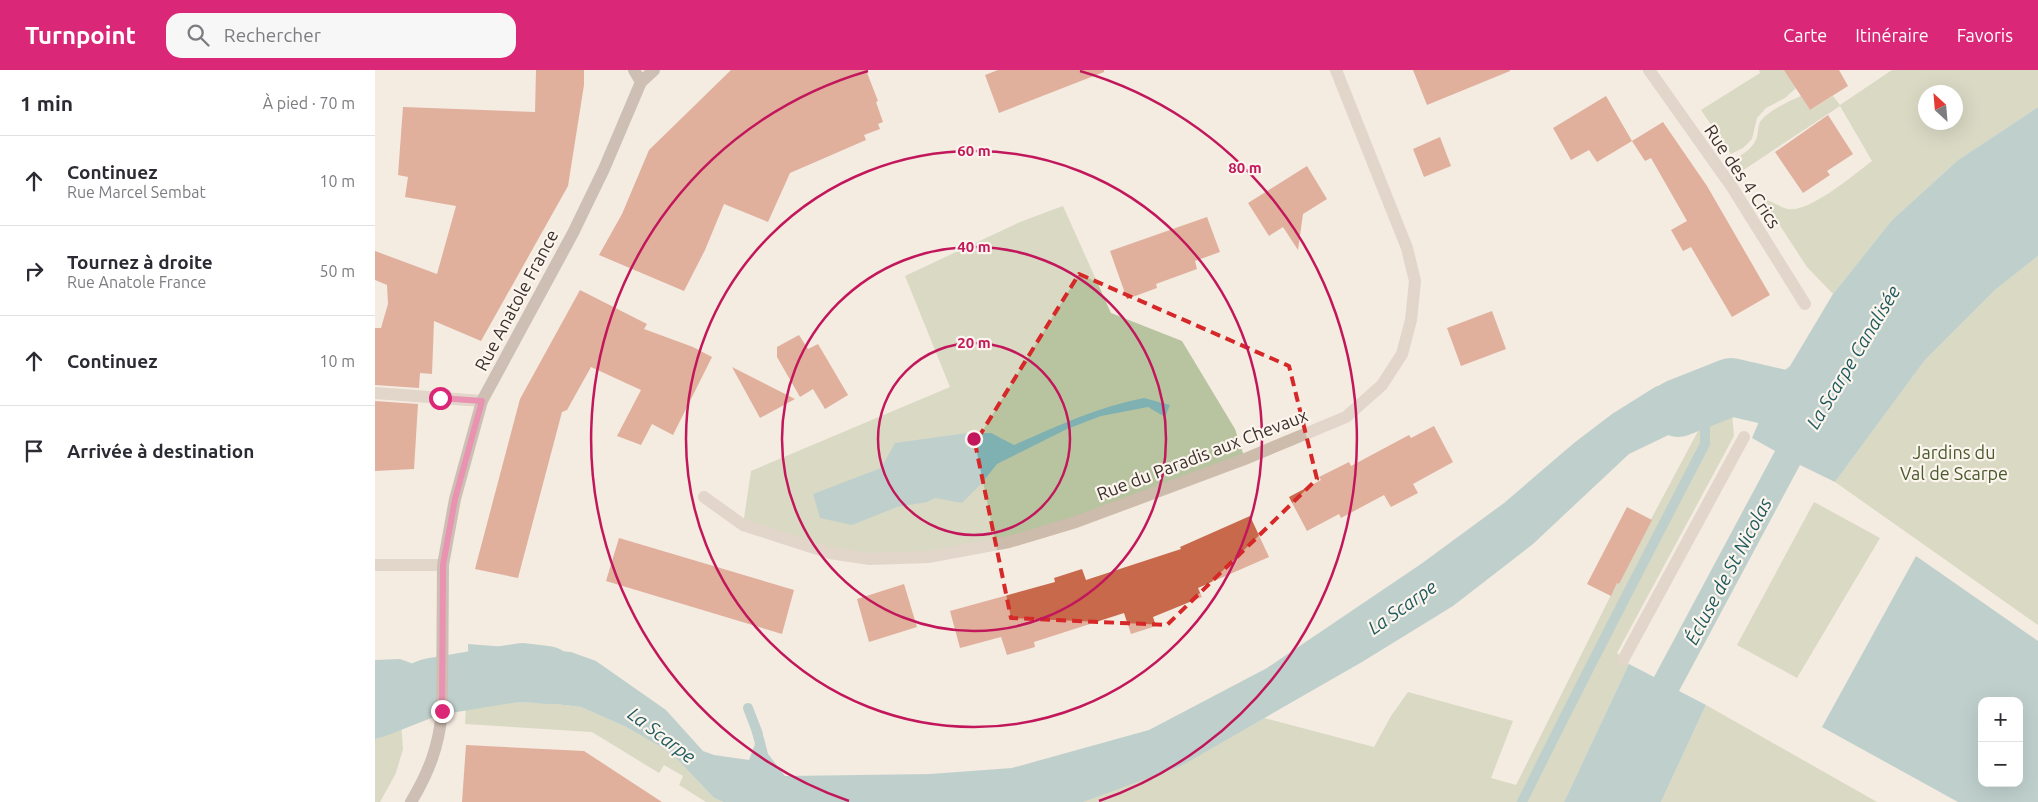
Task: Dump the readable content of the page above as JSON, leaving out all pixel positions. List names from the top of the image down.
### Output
{
  "streets": {
    "main road": ["Rue Anatole France"],
    "street": ["Rue des 4 Crics", "Rue du Paradis aux Chevaux"]
  },
  "water": ["La Scarpe Canalisée", "Écluse de St Nicolas", "La Scarpe"],
  "parks": ["Jardins du Val de Scarpe"],
  "north": "top left",
  "page": {
    "header": "Turnpoint",
    "search": "Rechercher",
    "nav": ["Carte", "Itinéraire", "Favoris"],
    "heading": ["1 min", "À pied · 70 m"],
    "list": [
      ["Continuez", "Rue Marcel Sembat", "10 m"],
      ["Tournez à droite", "Rue Anatole France", "50 m"],
      ["Continuez", "10 m"],
      "Arrivée à destination"
    ],
    "map_buttons": ["+", "−"]
  },
  "rings": [
    "60 m",
    "80 m",
    "40 m",
    "20 m"
  ]
}
